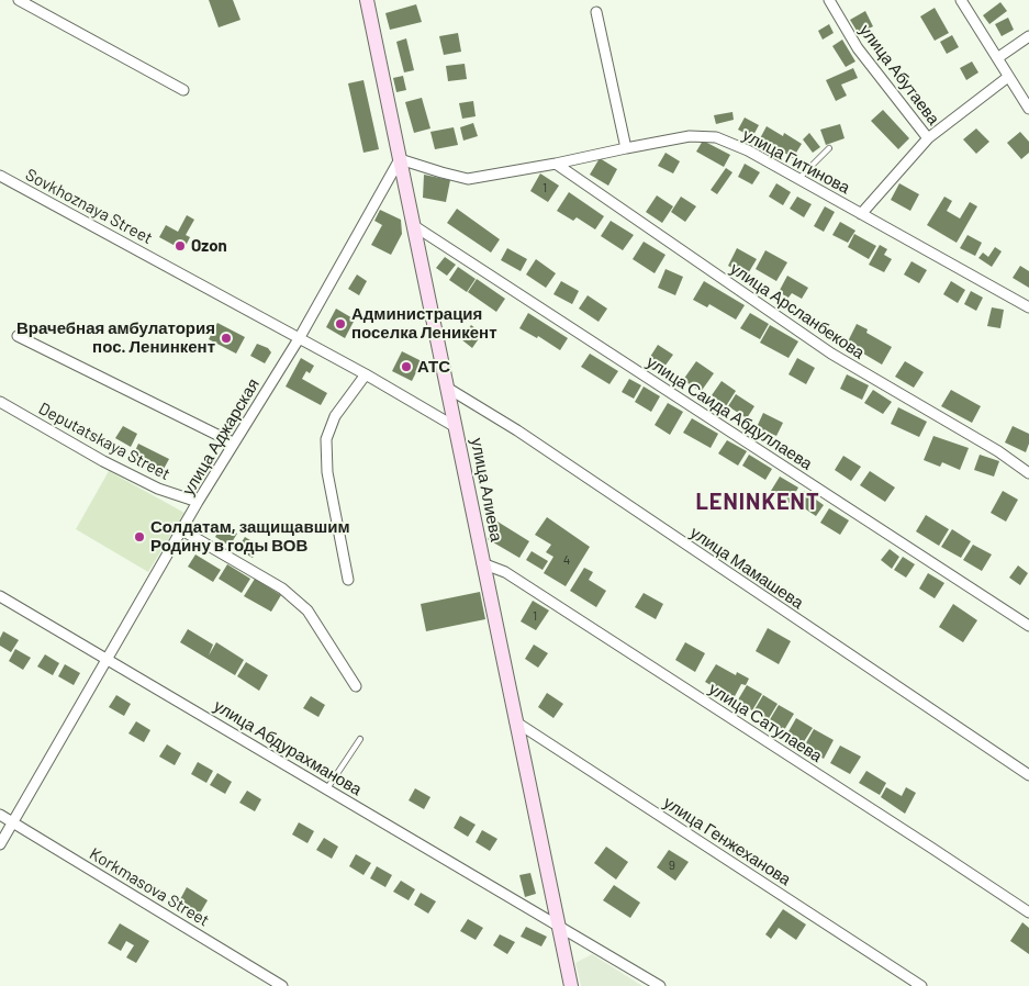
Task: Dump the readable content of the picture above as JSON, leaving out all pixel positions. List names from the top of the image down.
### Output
{
  "streets": {
    "street": [
      "улица Абутаева",
      "улица Гитинова",
      "Sovkhoznaya Street",
      "улица Арсланбекова",
      "улица Саида Абдуллаева",
      "улица Аджарская",
      "Deputatskaya Street",
      "улица Алиева",
      "улица Мамашева",
      "улица Сатулаева",
      "улица Абдурахманова",
      "улица Генжеханова",
      "Korkmasova Street"
    ]
  },
  "crossings": [
    ["улица Гитинова", "улица Арсланбекова"],
    ["улица Гитинова", "улица Аджарская"],
    ["улица Гитинова", "улица Алиева"],
    ["Sovkhoznaya Street", "улица Аджарская"],
    ["Sovkhoznaya Street", "улица Алиева"],
    ["улица Саида Абдуллаева", "улица Алиева"],
    ["улица Аджарская", "Deputatskaya Street"],
    ["улица Аджарская", "улица Алиева"],
    ["улица Аджарская", "улица Абдурахманова"],
    ["улица Аджарская", "Korkmasova Street"],
    ["улица Алиева", "улица Мамашева"],
    ["улица Алиева", "улица Сатулаева"],
    ["улица Алиева", "улица Абдурахманова"],
    ["улица Алиева", "улица Генжеханова"]
  ],
  "districts": ["LENINKENT"],
  "places": [
    "Ozon",
    "Администрация поселка Леникент",
    "Врачебная амбулатория пос. Ленинкент",
    "АТС",
    "Солдатам, защищавшим Родину в годы ВОВ"
  ],
  "house_numbers": [
    "1",
    "4",
    "1",
    "9"
  ]
}
